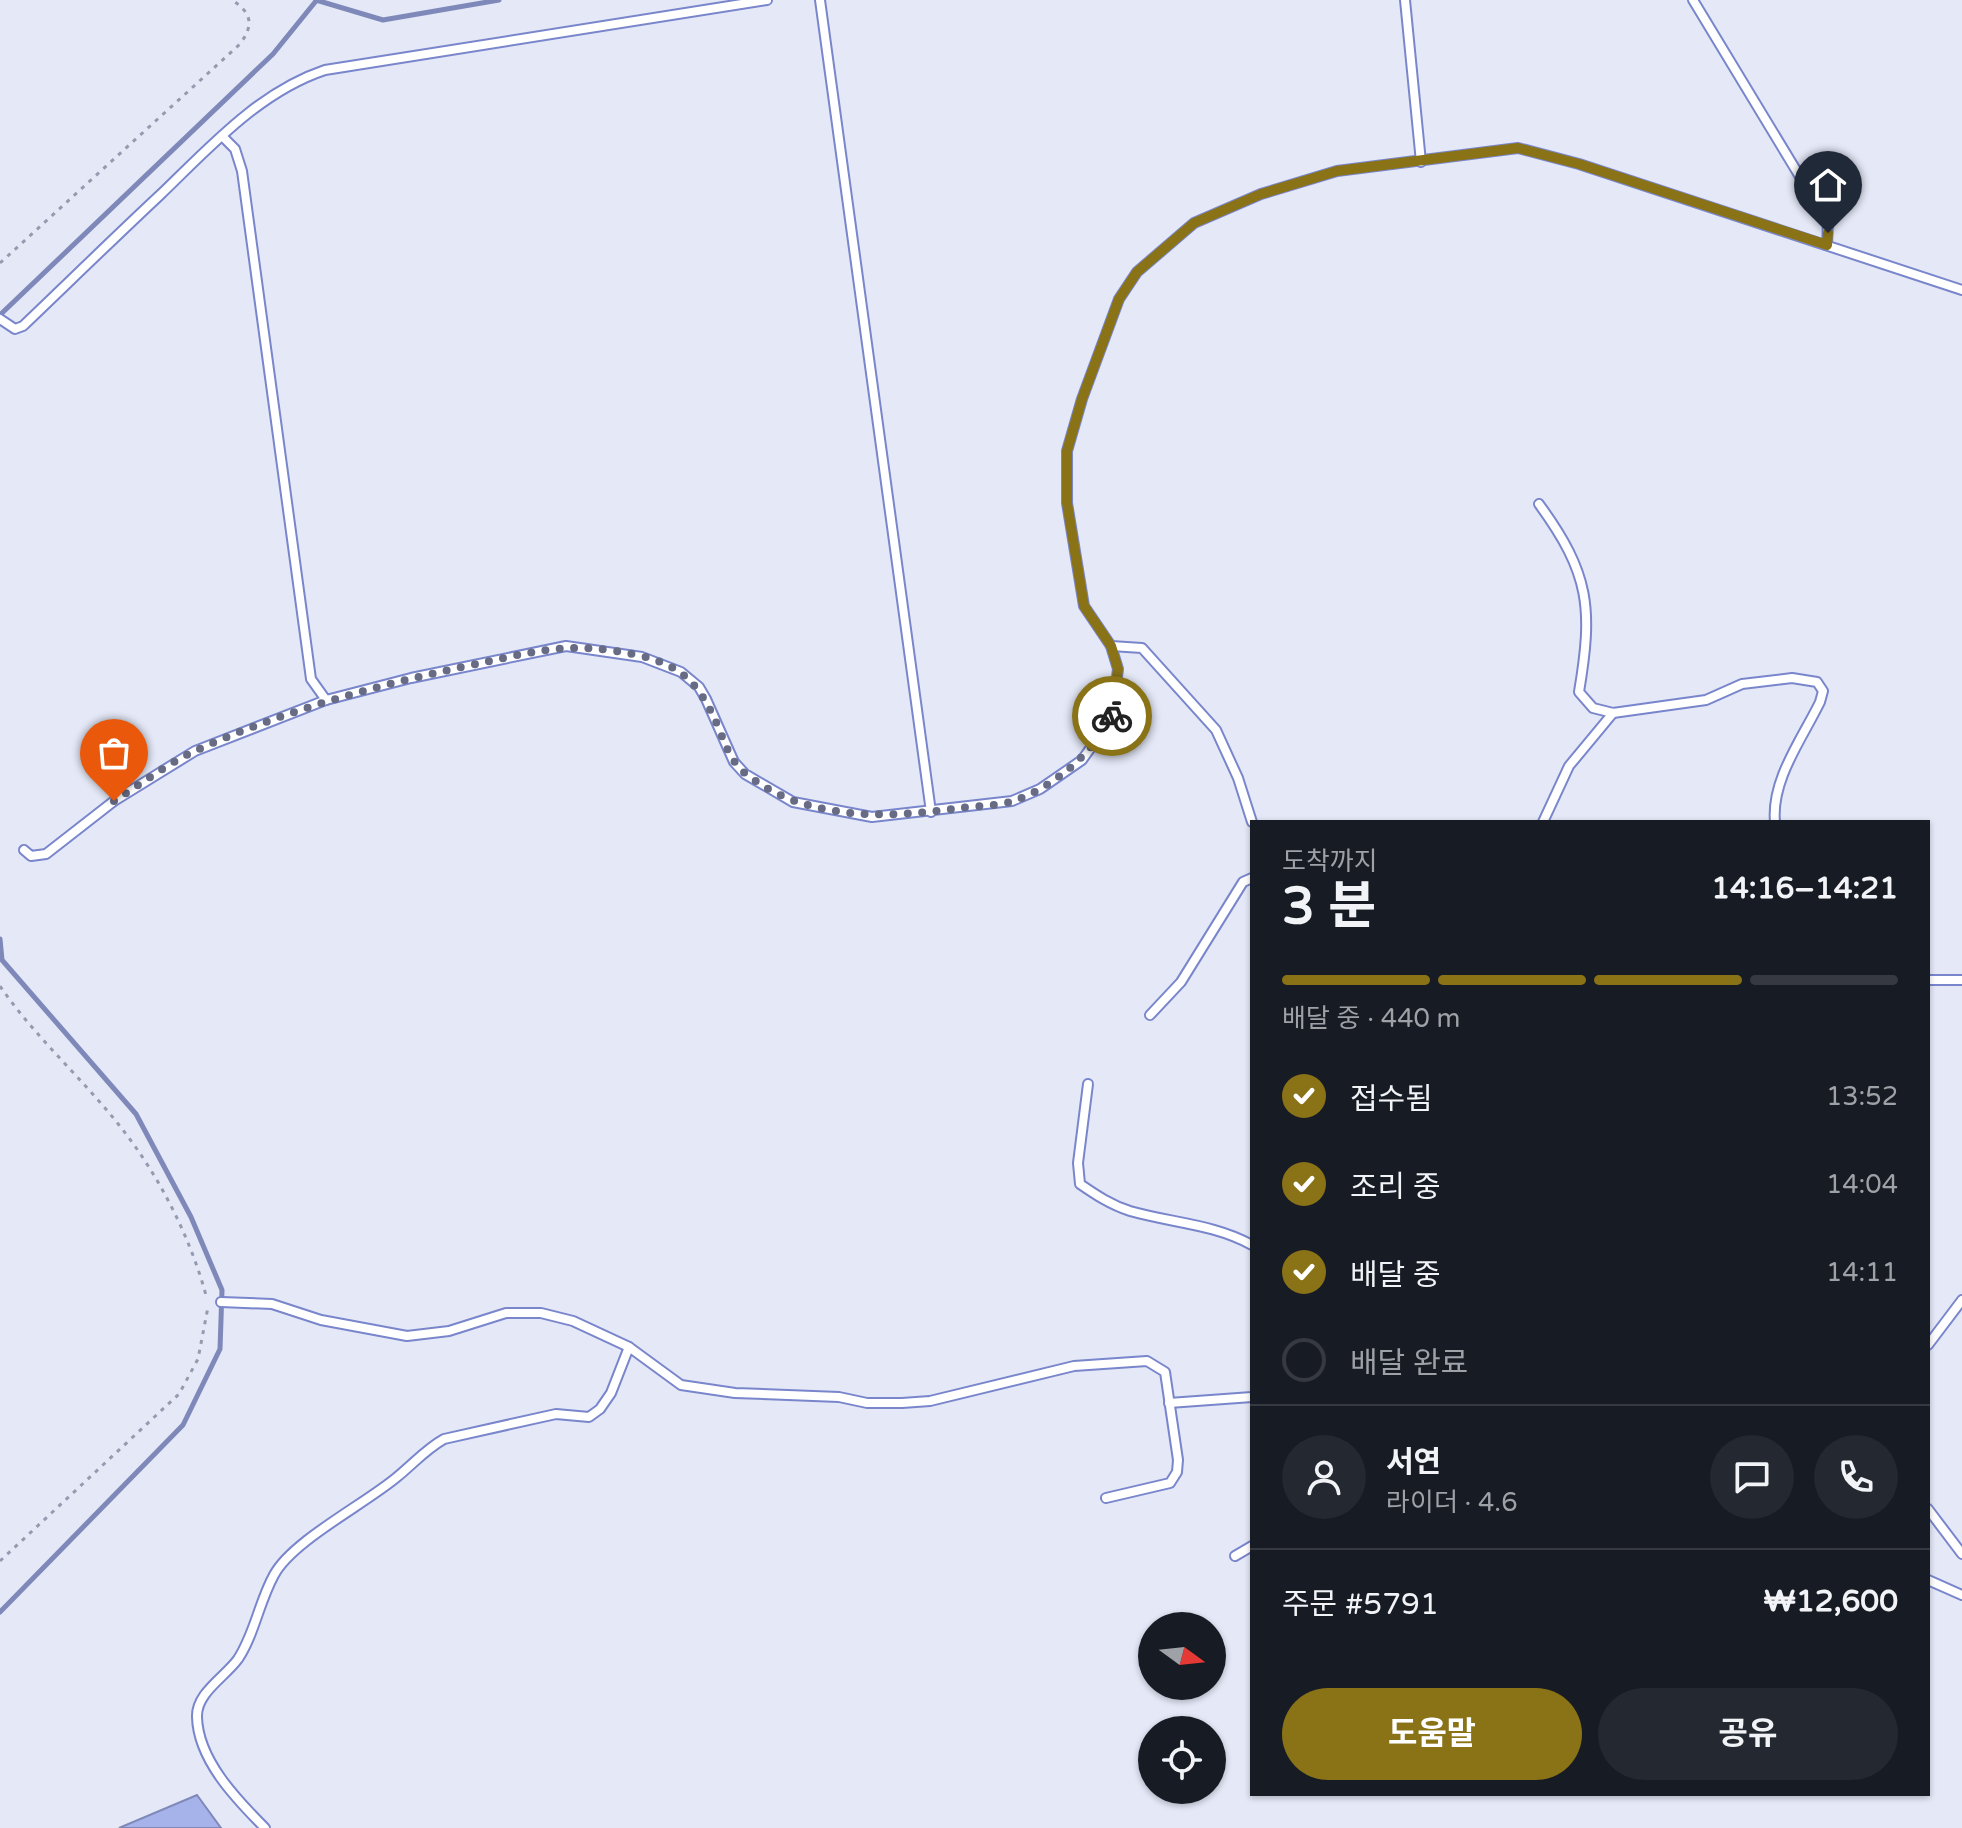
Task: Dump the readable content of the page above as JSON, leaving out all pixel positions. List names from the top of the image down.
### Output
{
  "north": "right",
  "page": {
    "heading": ["3 분", "도착까지", "14:16–14:21"],
    "panel": [
      "서연",
      "라이더 · 4.6",
      "주문 #5791",
      "₩12,600"
    ],
    "bar": "배달 중 · 440 m",
    "list": [
      ["접수됨", "13:52"],
      ["조리 중", "14:04"],
      ["배달 중", "14:11"],
      "배달 완료"
    ],
    "buttons": ["도움말", "공유"]
  }
}
